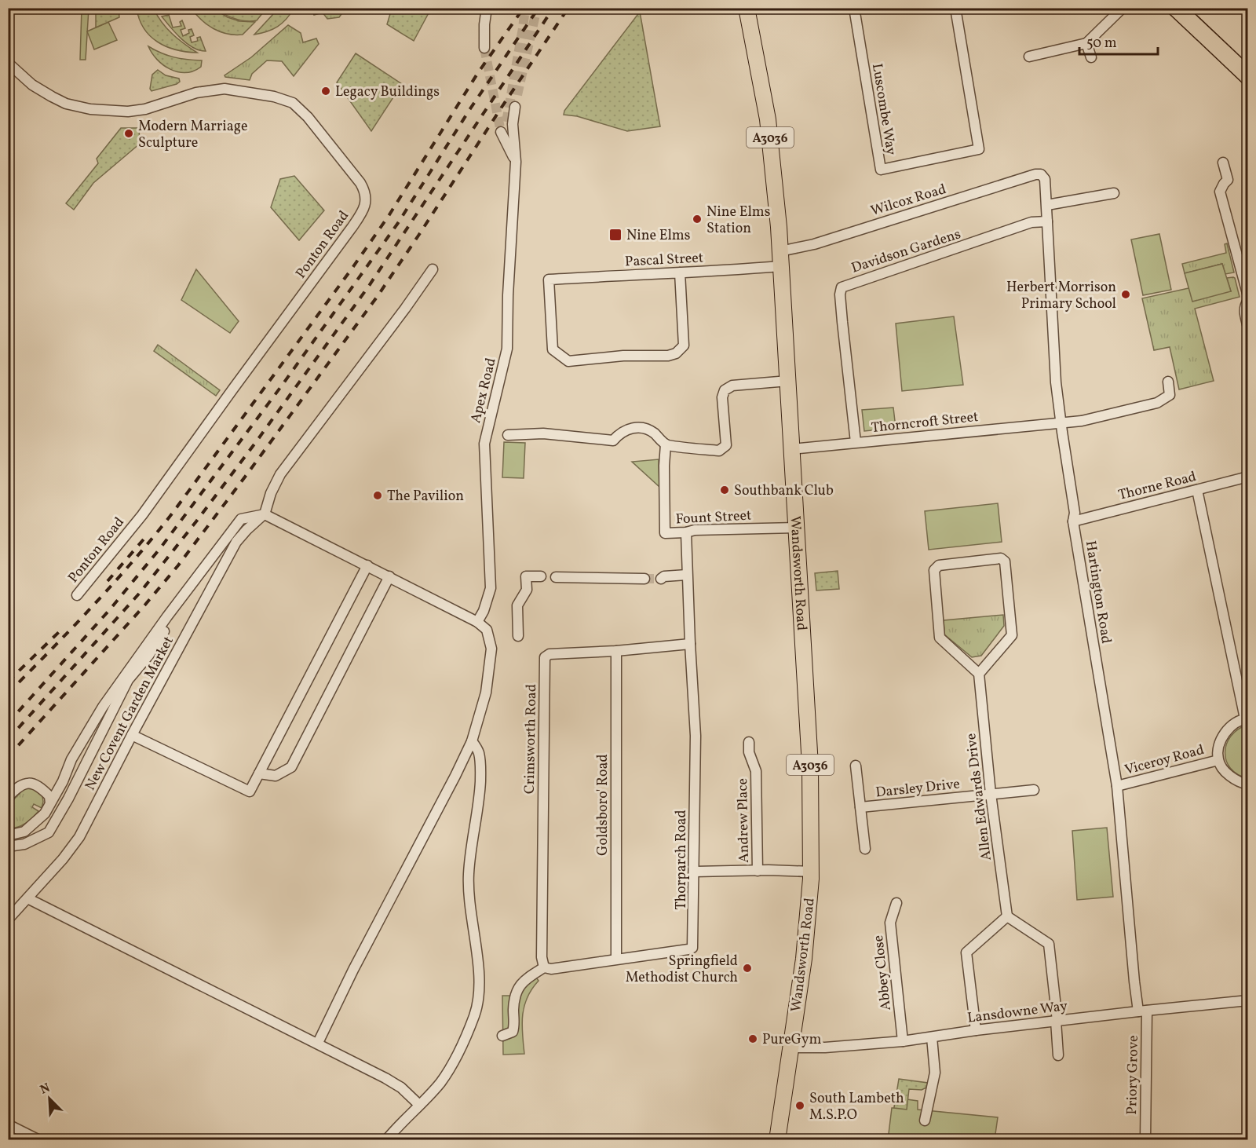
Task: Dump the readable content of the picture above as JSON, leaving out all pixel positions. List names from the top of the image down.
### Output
{
  "streets": {
    "main road": ["A3036", "Wandsworth Road"],
    "street": [
      "Luscombe Way",
      "Wilcox Road",
      "Ponton Road",
      "Davidson Gardens",
      "Pascal Street",
      "Apex Road",
      "Thorncroft Street",
      "Thorne Road",
      "Fount Street",
      "Hartington Road",
      "New Covent Garden Market",
      "Crimsworth Road",
      "Viceroy Road",
      "Darsley Drive",
      "Allen Edwards Drive",
      "Goldsboro' Road",
      "Andrew Place",
      "Thorparch Road",
      "Abbey Close",
      "Lansdowne Way",
      "Priory Grove"
    ]
  },
  "crossings": [
    ["Wilcox Road", "Pascal Street"],
    ["Wilcox Road", "Wandsworth Road"],
    ["Wilcox Road", "Hartington Road"],
    ["Davidson Gardens", "Thorncroft Street"],
    ["Davidson Gardens", "Hartington Road"],
    ["Pascal Street", "Wandsworth Road"],
    ["Thorncroft Street", "Wandsworth Road"],
    ["Thorncroft Street", "Hartington Road"],
    ["Thorne Road", "Hartington Road"],
    ["Fount Street", "Wandsworth Road"],
    ["Fount Street", "Thorparch Road"],
    ["Wandsworth Road", "Lansdowne Way"],
    ["Hartington Road", "Viceroy Road"],
    ["Hartington Road", "Lansdowne Way"],
    ["Hartington Road", "Priory Grove"],
    ["Crimsworth Road", "Goldsboro' Road"],
    ["Crimsworth Road", "Thorparch Road"],
    ["Darsley Drive", "Allen Edwards Drive"],
    ["Goldsboro' Road", "Thorparch Road"],
    ["Abbey Close", "Lansdowne Way"],
    ["Lansdowne Way", "Priory Grove"]
  ],
  "places": {
    "other": [
      "Legacy Buildings",
      "Modern Marriage Sculpture",
      "Nine Elms Station",
      "Herbert Morrison Primary School",
      "Southbank Club",
      "The Pavilion",
      "Springfield Methodist Church",
      "PureGym",
      "South Lambeth M.S.P.O"
    ],
    "transit": ["Nine Elms"]
  },
  "scale_bar": "50 m",
  "north": "top left"
}
